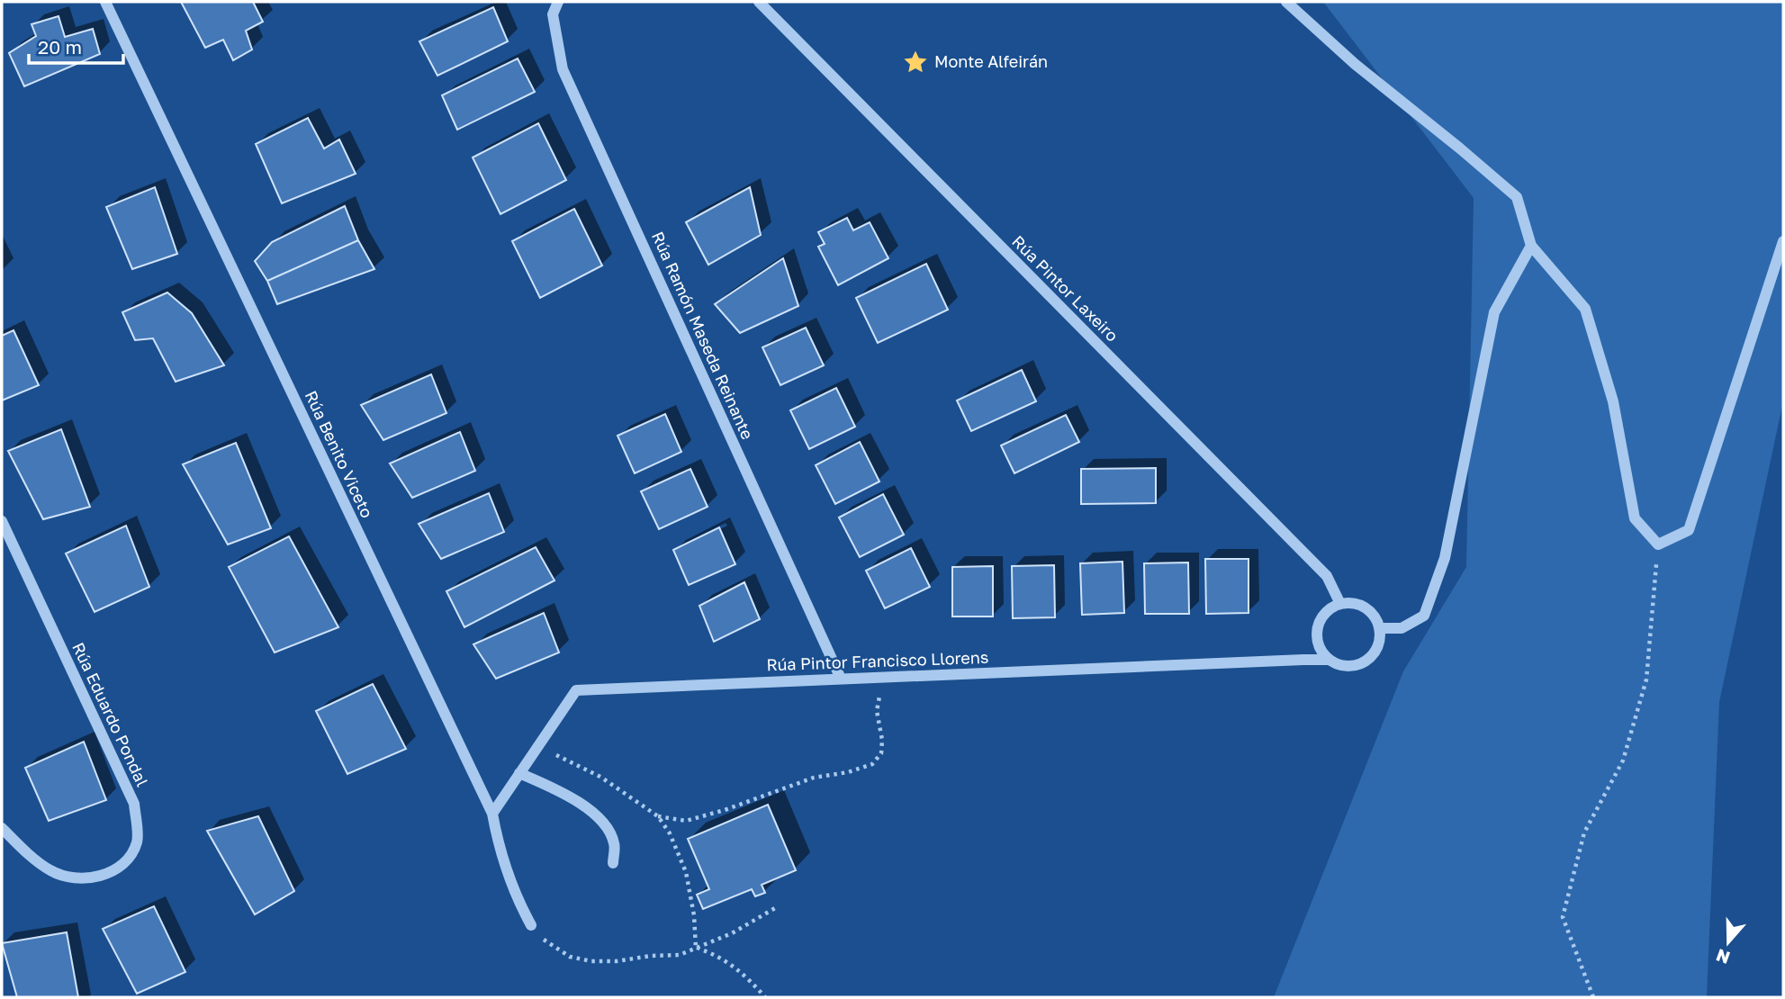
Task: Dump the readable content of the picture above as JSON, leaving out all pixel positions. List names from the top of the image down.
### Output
{
  "streets": {
    "street": [
      "Rúa Pintor Laxeiro",
      "Rúa Ramón Maseda Reinante",
      "Rúa Benito Viceto",
      "Rúa Pintor Francisco Llorens",
      "Rúa Eduardo Pondal"
    ]
  },
  "crossings": [
    ["Rúa Pintor Laxeiro", "Rúa Pintor Francisco Llorens"],
    ["Rúa Ramón Maseda Reinante", "Rúa Pintor Francisco Llorens"],
    ["Rúa Benito Viceto", "Rúa Pintor Francisco Llorens"]
  ],
  "places": {
    "place": ["Monte Alfeirán"]
  },
  "scale_bar": "20 m",
  "north": "bottom"
}
